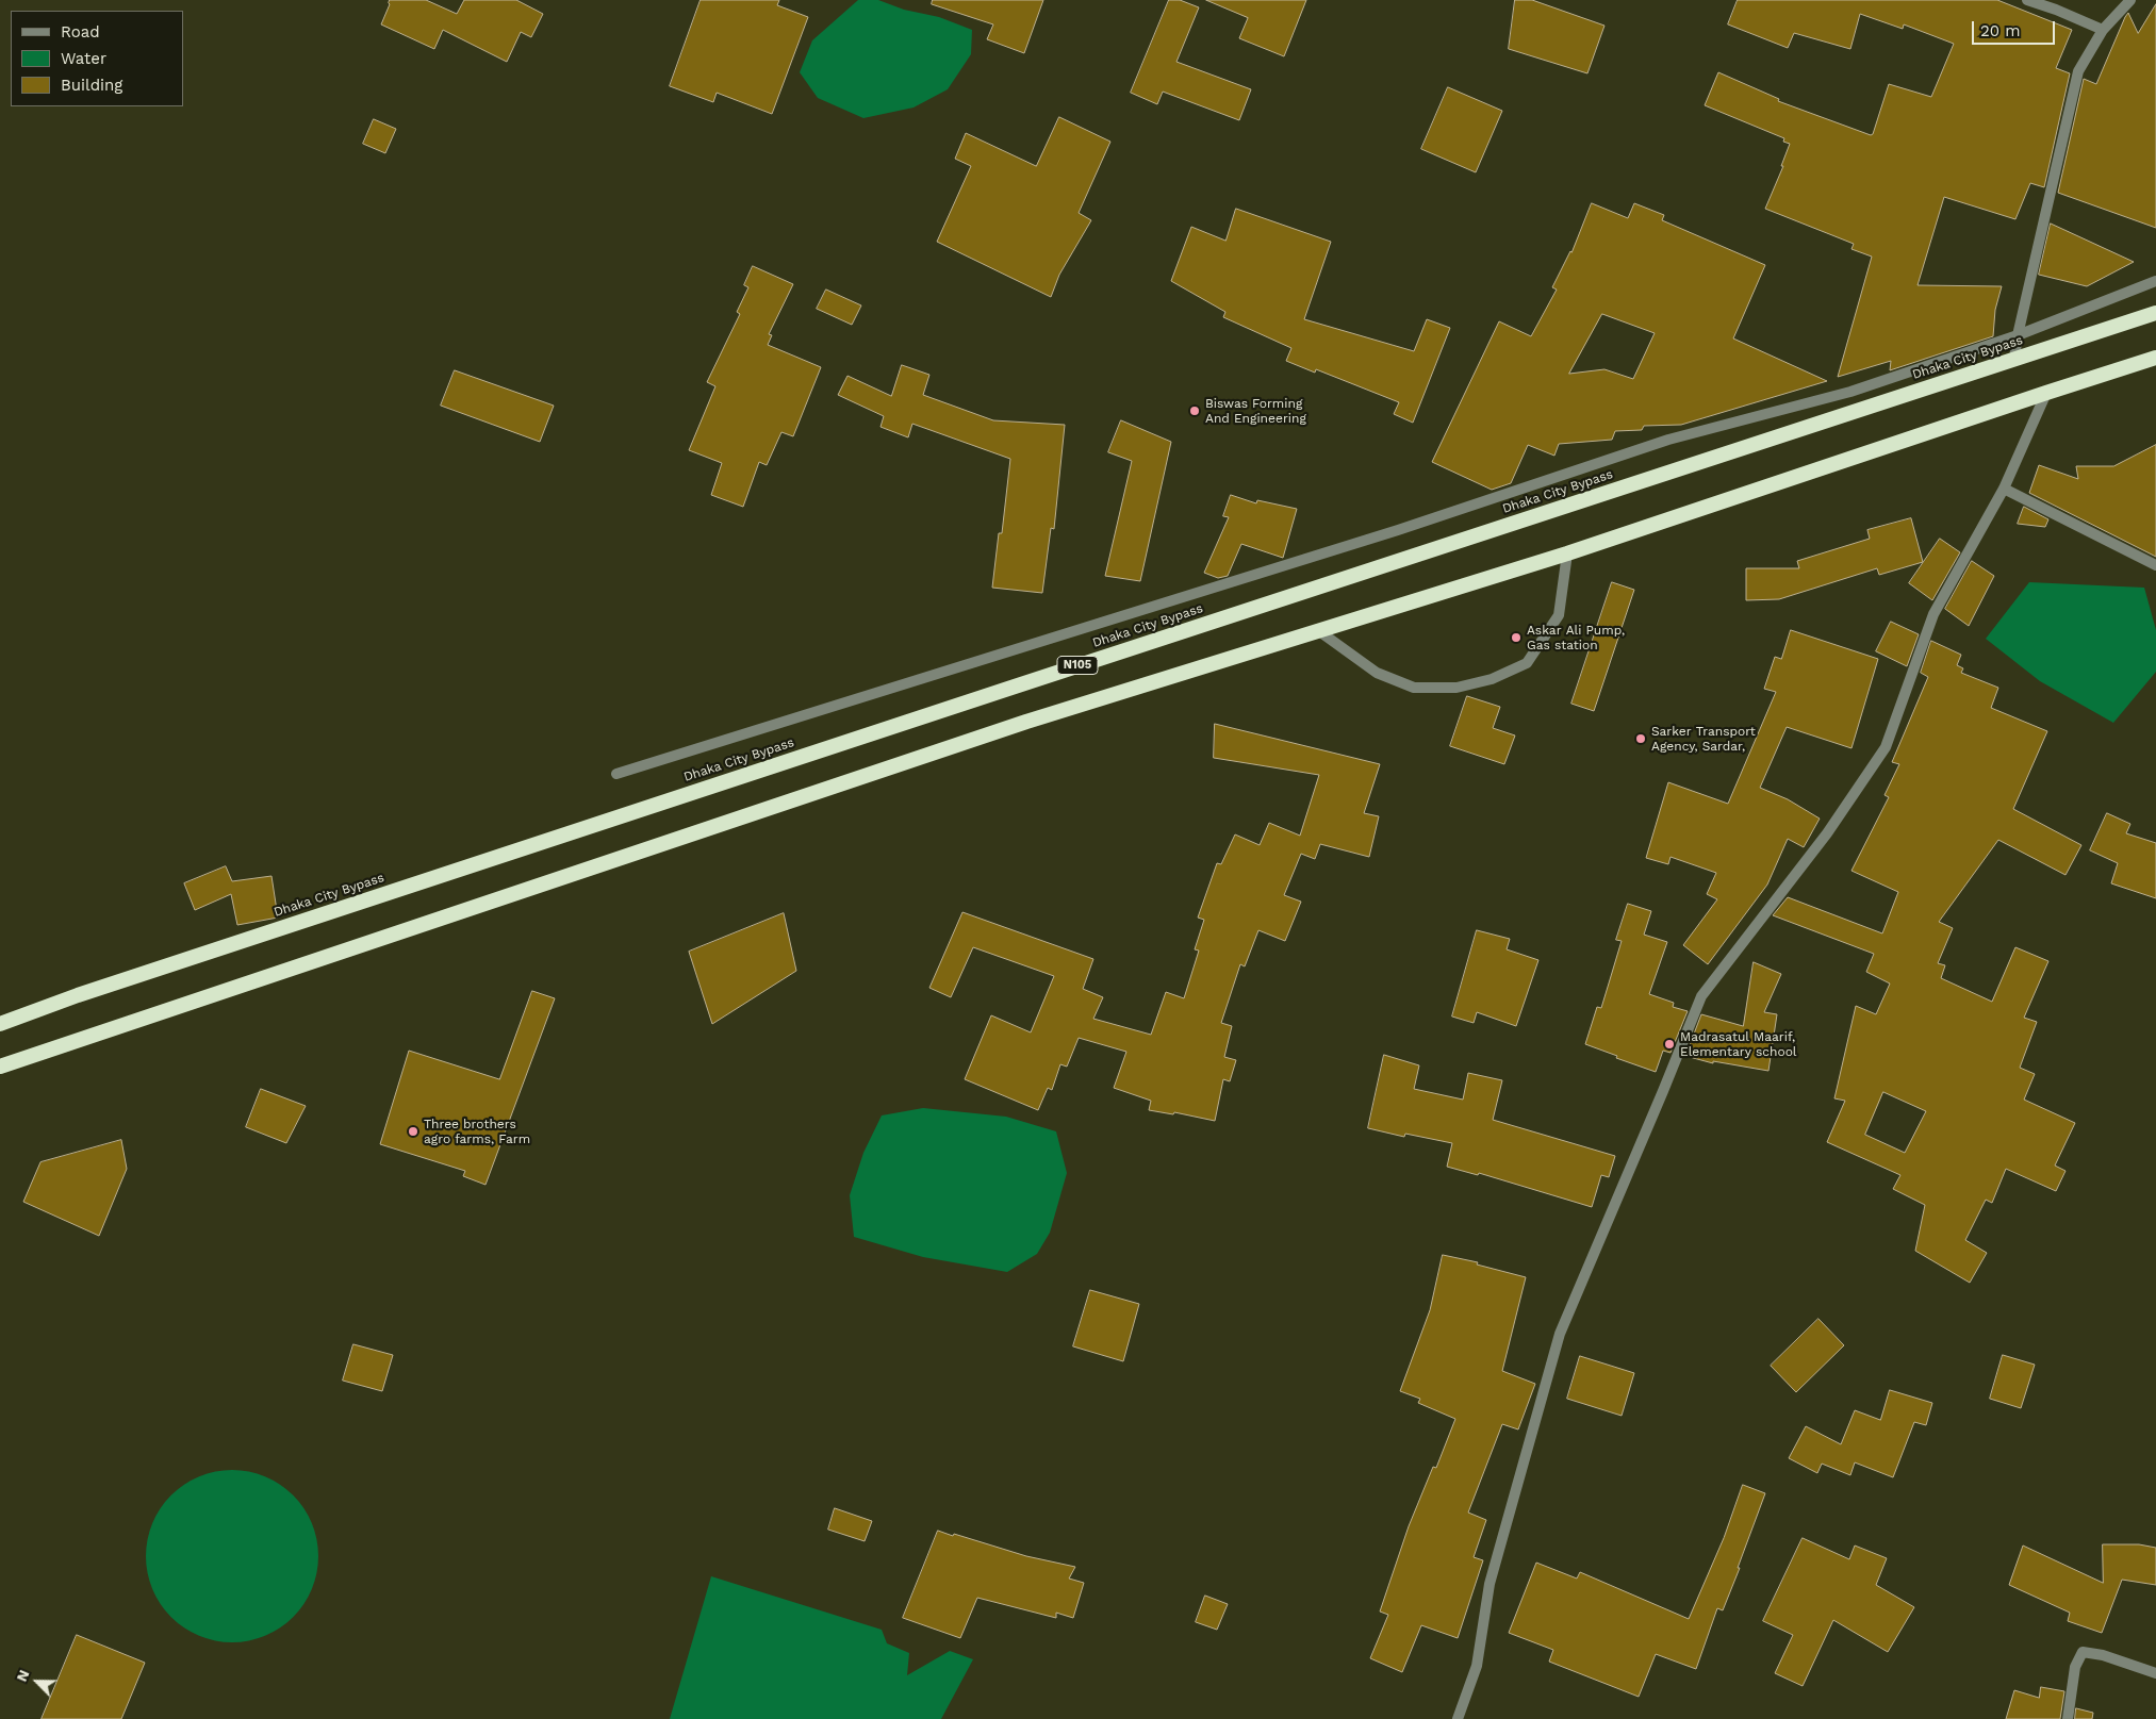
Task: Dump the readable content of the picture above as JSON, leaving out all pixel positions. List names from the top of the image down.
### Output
{
  "streets": {
    "highway": ["Dhaka City Bypass", "N105"]
  },
  "places": [
    "Biswas Forming And Engineering",
    "Askar Ali Pump, Gas station",
    "Sarker Transport Agency, Sardar,",
    "Madrasatul Maarif, Elementary school",
    "Three brothers agro farms, Farm"
  ],
  "legend": ["Road", "Water", "Building"],
  "scale_bar": "20 m",
  "north": "top left"
}
